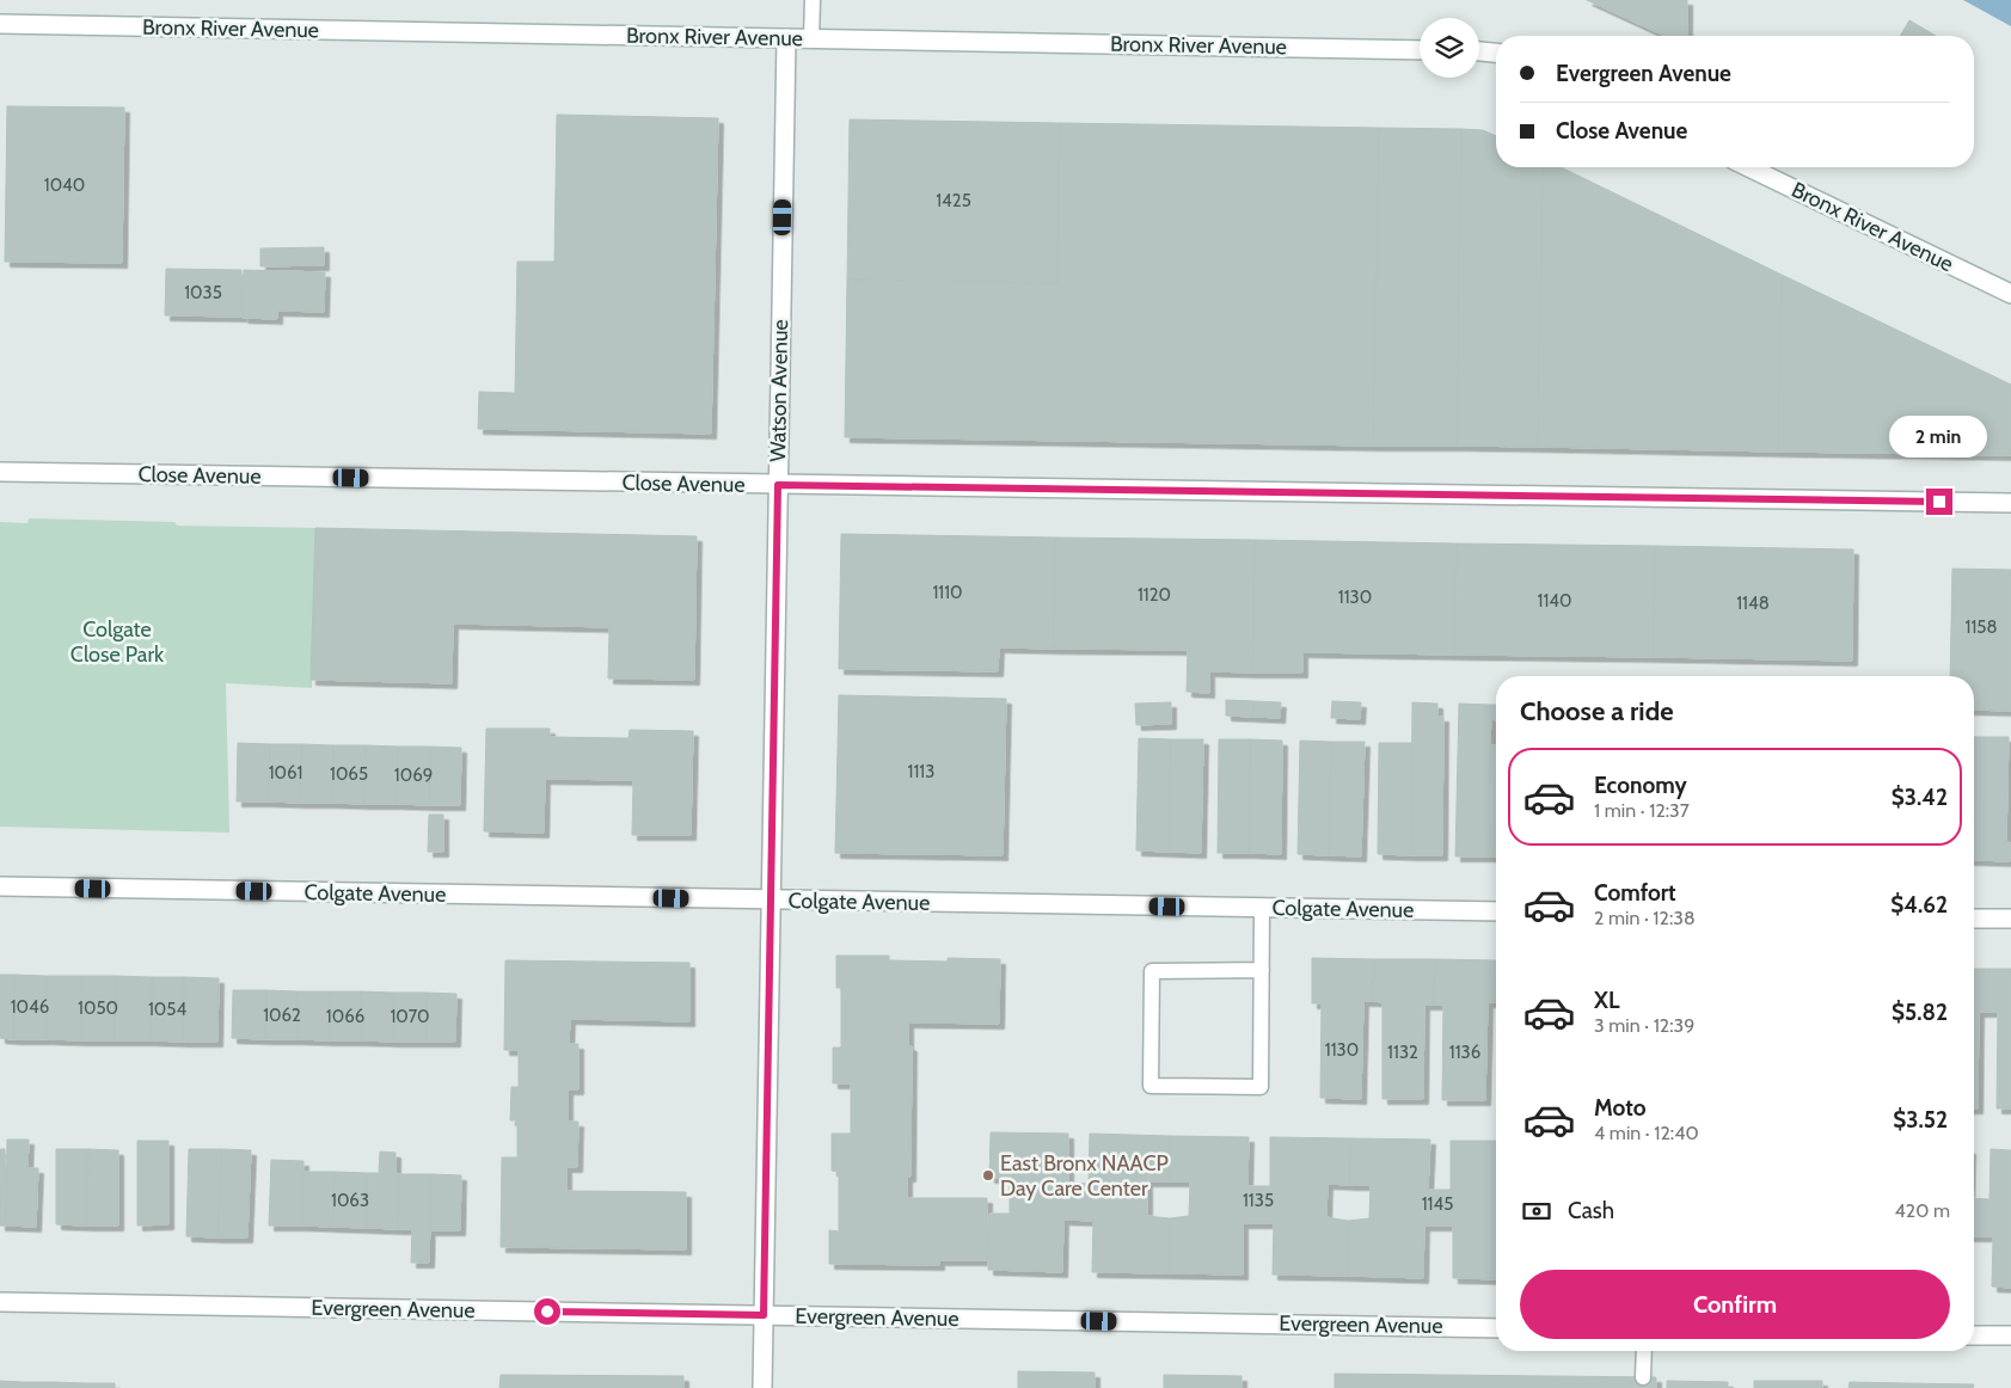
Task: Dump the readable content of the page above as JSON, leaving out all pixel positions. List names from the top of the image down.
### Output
{
  "streets": {
    "street": [
      "Bronx River Avenue",
      "Watson Avenue",
      "Close Avenue",
      "Colgate Avenue",
      "Evergreen Avenue"
    ]
  },
  "crossings": [
    ["Bronx River Avenue", "Watson Avenue"],
    ["Watson Avenue", "Close Avenue"],
    ["Watson Avenue", "Colgate Avenue"],
    ["Watson Avenue", "Evergreen Avenue"]
  ],
  "parks": ["Colgate Close Park"],
  "places": ["East Bronx NAACP Day Care Center"],
  "house_numbers": [
    "1040",
    "1425",
    "1035",
    "1110",
    "1120",
    "1130",
    "1140",
    "1148",
    "1158",
    "1113",
    "1061",
    "1065",
    "1069",
    "1046",
    "1050",
    "1054",
    "1062",
    "1066",
    "1070",
    "1130",
    "1132",
    "1136",
    "1063",
    "1135",
    "1145"
  ],
  "page": {
    "banner": ["Evergreen Avenue", "Close Avenue"],
    "bubble": "2 min",
    "heading": "Choose a ride",
    "list": [
      {
        "name": "Economy",
        "note": "1 min · 12:37",
        "value": "$3.42"
      },
      {
        "name": "Comfort",
        "note": "2 min · 12:38",
        "value": "$4.62"
      },
      {
        "name": "XL",
        "note": "3 min · 12:39",
        "value": "$5.82"
      },
      {
        "name": "Moto",
        "note": "4 min · 12:40",
        "value": "$3.52"
      }
    ],
    "pay": ["Cash", "420 m"],
    "buttons": "Confirm"
  }
}
